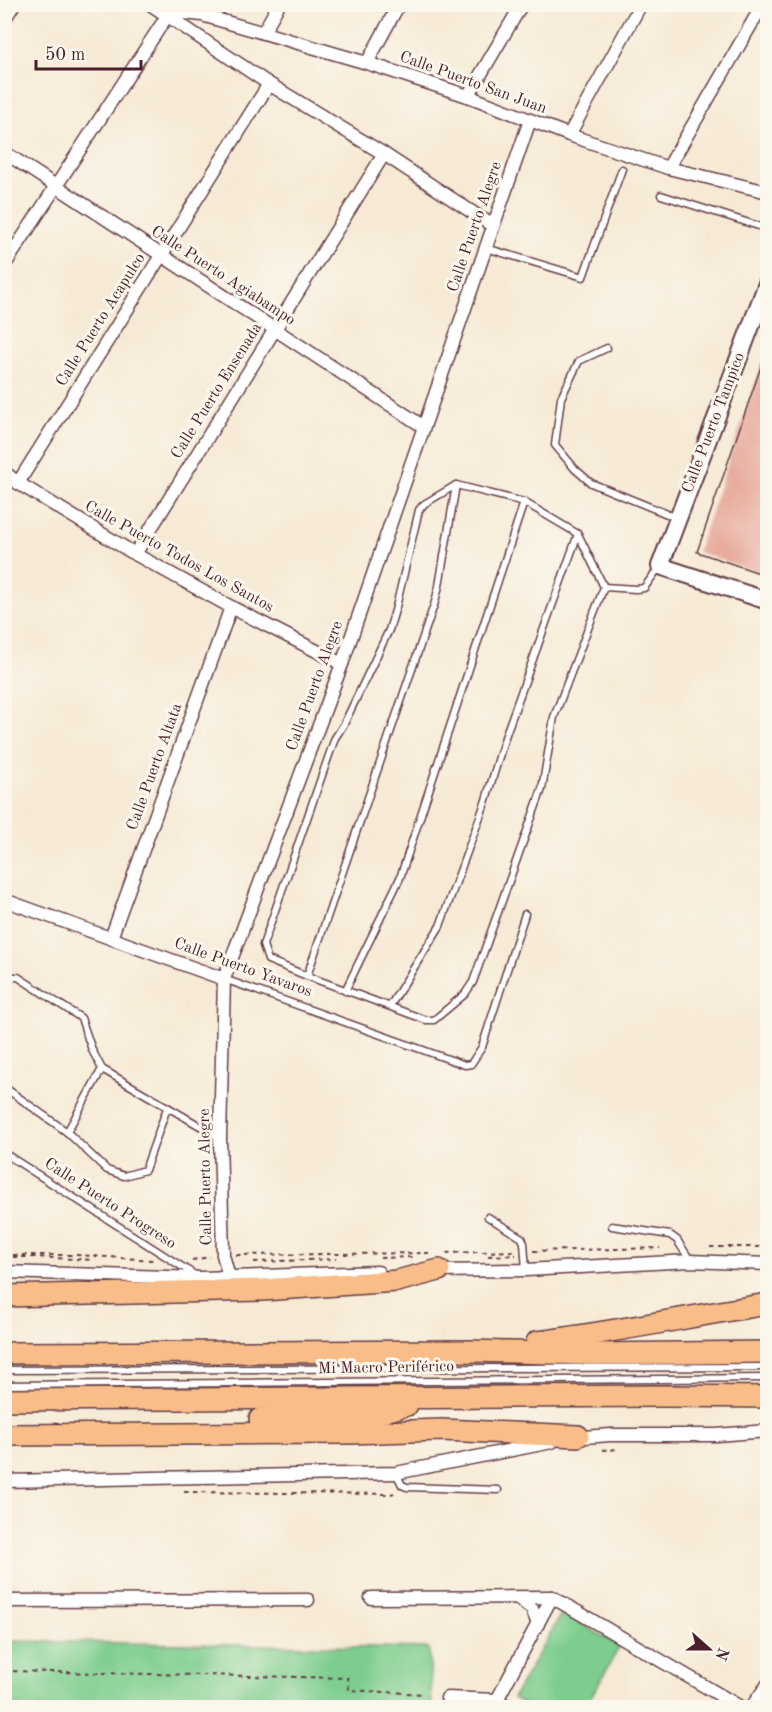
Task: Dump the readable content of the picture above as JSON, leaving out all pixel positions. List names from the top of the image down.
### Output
{
  "streets": {
    "street": [
      "Calle Puerto San Juan",
      "Calle Puerto Alegre",
      "Calle Puerto Agiabampo",
      "Calle Puerto Acapulco",
      "Calle Puerto Ensenada",
      "Calle Puerto Tampico",
      "Calle Puerto Todos Los Santos",
      "Calle Puerto Altata",
      "Calle Puerto Yavaros"
    ],
    "lane": ["Calle Puerto Progreso", "Mi Macro Periférico"]
  },
  "crossings": [
    ["Calle Puerto San Juan", "Calle Puerto Alegre"],
    ["Calle Puerto Alegre", "Calle Puerto Agiabampo"],
    ["Calle Puerto Alegre", "Calle Puerto Todos Los Santos"],
    ["Calle Puerto Alegre", "Calle Puerto Yavaros"],
    ["Calle Puerto Agiabampo", "Calle Puerto Acapulco"],
    ["Calle Puerto Agiabampo", "Calle Puerto Ensenada"],
    ["Calle Puerto Acapulco", "Calle Puerto Todos Los Santos"],
    ["Calle Puerto Ensenada", "Calle Puerto Todos Los Santos"],
    ["Calle Puerto Todos Los Santos", "Calle Puerto Altata"],
    ["Calle Puerto Altata", "Calle Puerto Yavaros"]
  ],
  "scale_bar": "50 m",
  "north": "right"
}
